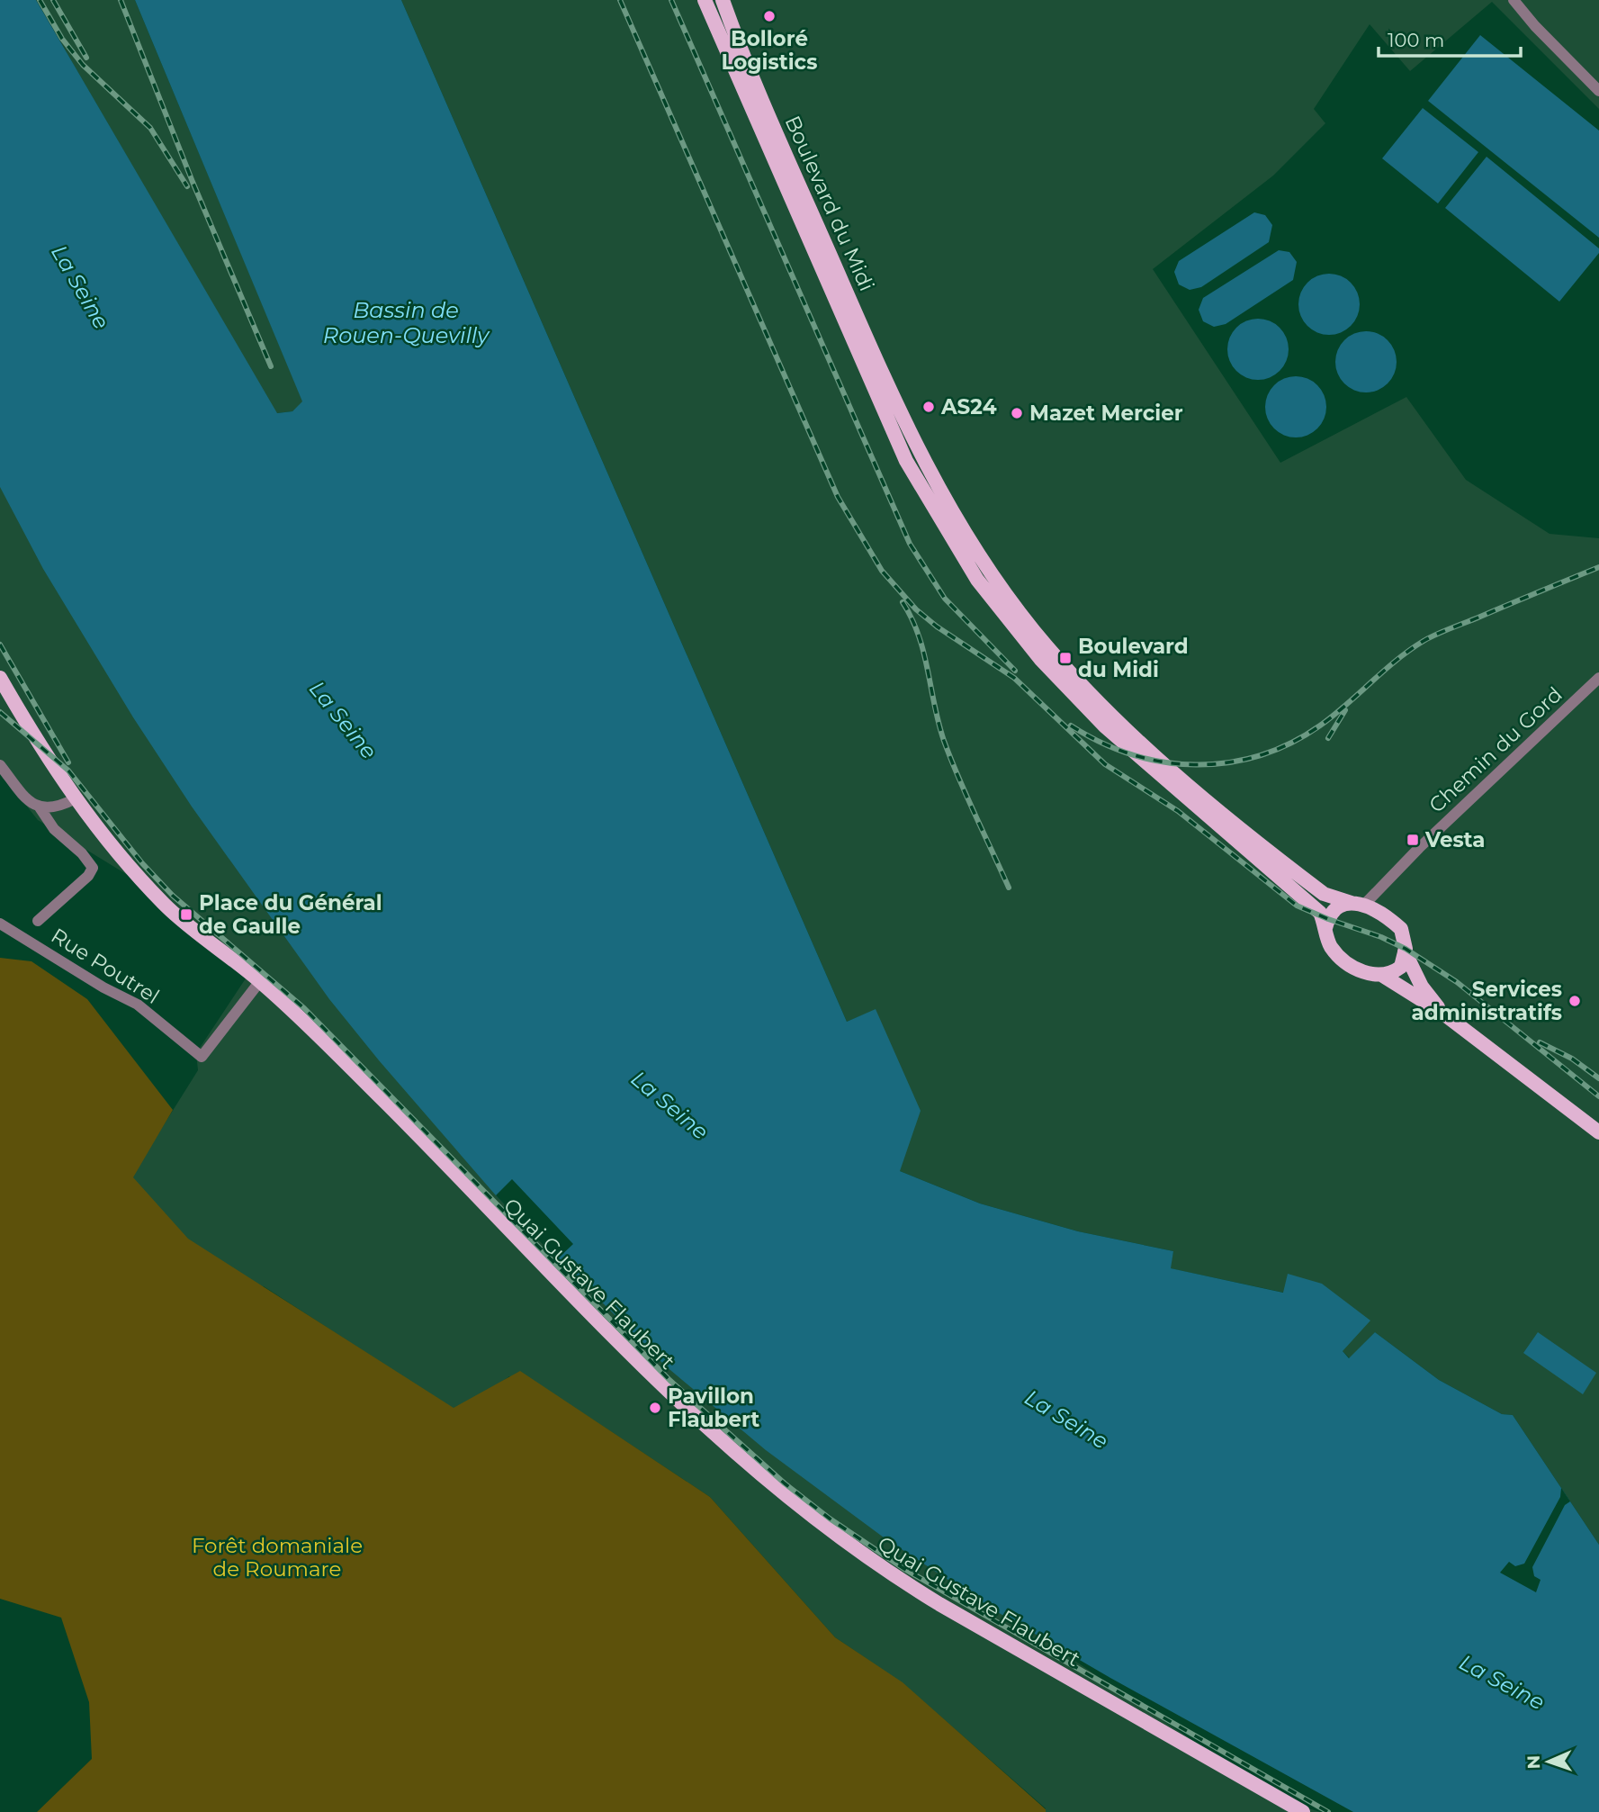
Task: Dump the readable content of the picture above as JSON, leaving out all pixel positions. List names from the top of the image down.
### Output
{
  "streets": {
    "main road": ["Boulevard du Midi", "Quai Gustave Flaubert"],
    "street": ["Chemin du Gord", "Rue Poutrel"]
  },
  "crossings": [
    ["Boulevard du Midi", "Chemin du Gord"],
    ["Rue Poutrel", "Quai Gustave Flaubert"]
  ],
  "water": ["La Seine", "Bassin de Rouen-Quevilly"],
  "parks": ["Forêt domaniale de Roumare"],
  "places": {
    "other": [
      "Bolloré Logistics",
      "AS24",
      "Mazet Mercier",
      "Services administratifs",
      "Pavillon Flaubert"
    ],
    "transit": ["Boulevard du Midi", "Vesta", "Place du Général de Gaulle"]
  },
  "scale_bar": "100 m",
  "north": "left"
}
